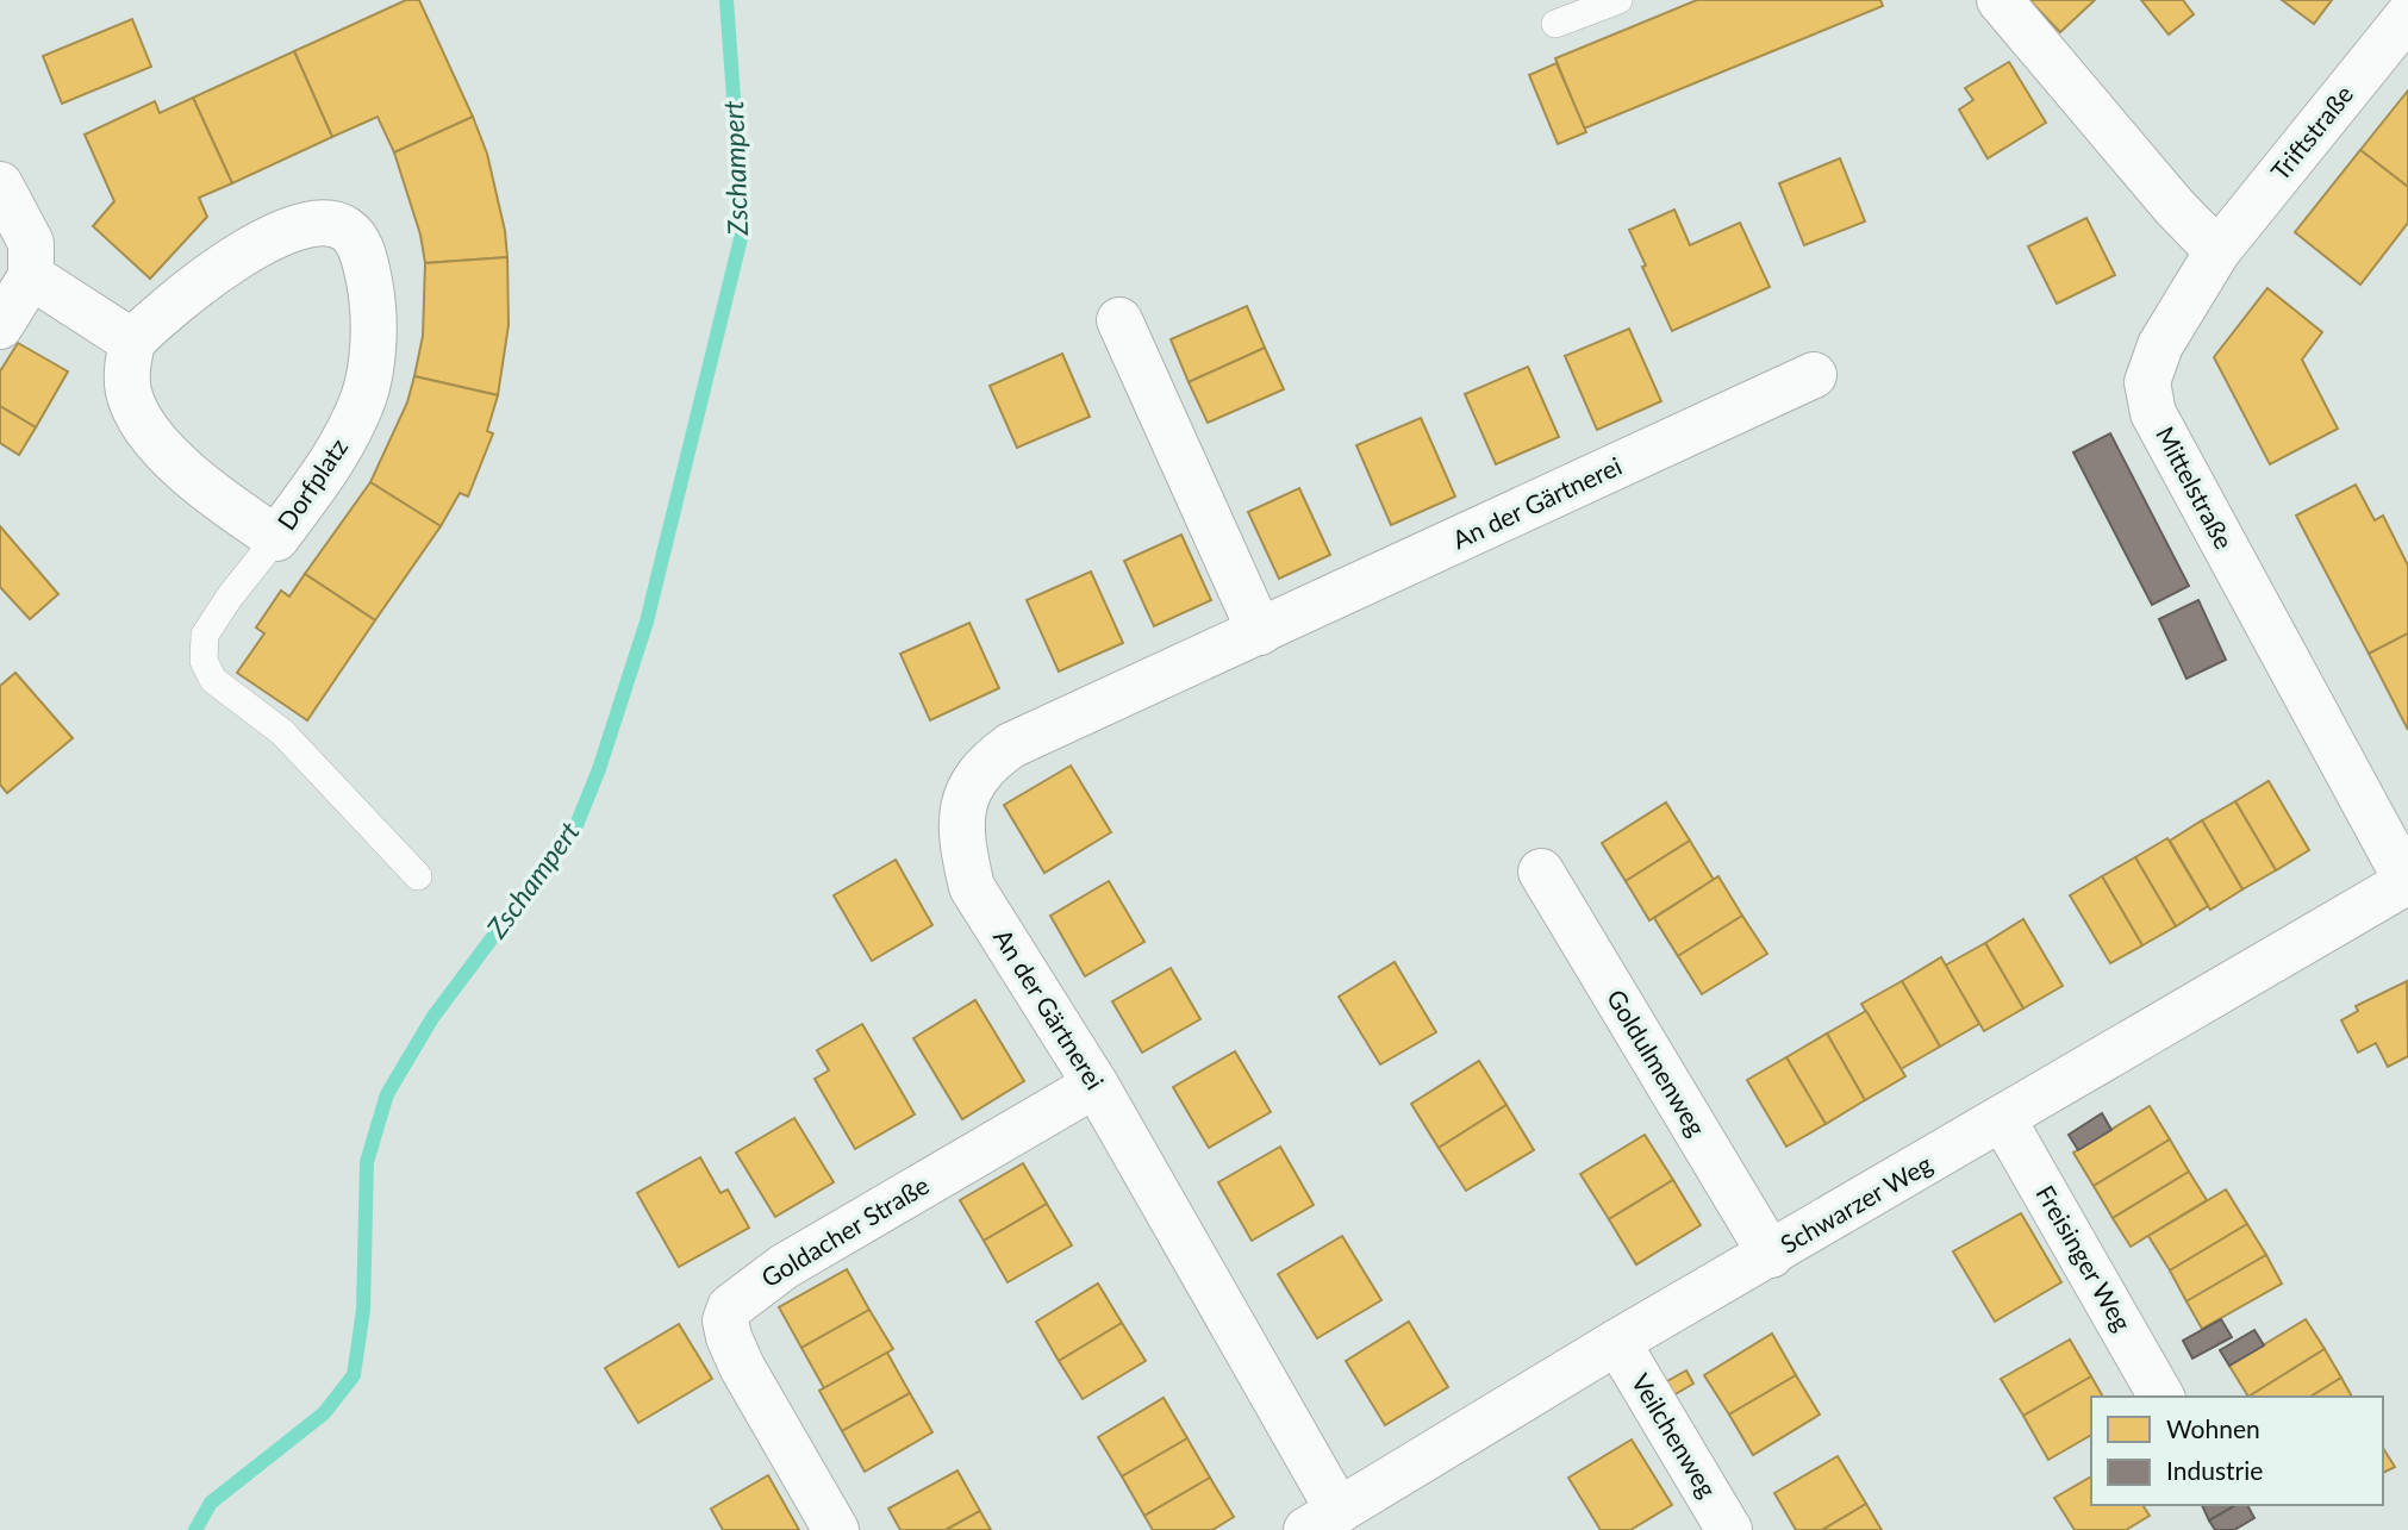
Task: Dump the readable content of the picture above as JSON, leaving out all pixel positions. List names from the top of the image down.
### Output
{
  "streets": {
    "street": [
      "Triftstraße",
      "Dorfplatz",
      "Mittelstraße",
      "An der Gärtnerei",
      "Goldulmenweg",
      "Schwarzer Weg",
      "Goldacher Straße",
      "Freisinger Weg",
      "Veilchenweg"
    ]
  },
  "crossings": [
    ["Triftstraße", "Mittelstraße"],
    ["Mittelstraße", "Schwarzer Weg"],
    ["An der Gärtnerei", "Schwarzer Weg"],
    ["An der Gärtnerei", "Goldacher Straße"],
    ["Goldulmenweg", "Schwarzer Weg"],
    ["Schwarzer Weg", "Freisinger Weg"],
    ["Schwarzer Weg", "Veilchenweg"]
  ],
  "water": ["Zschampert"],
  "legend": ["Wohnen", "Industrie"]
}
